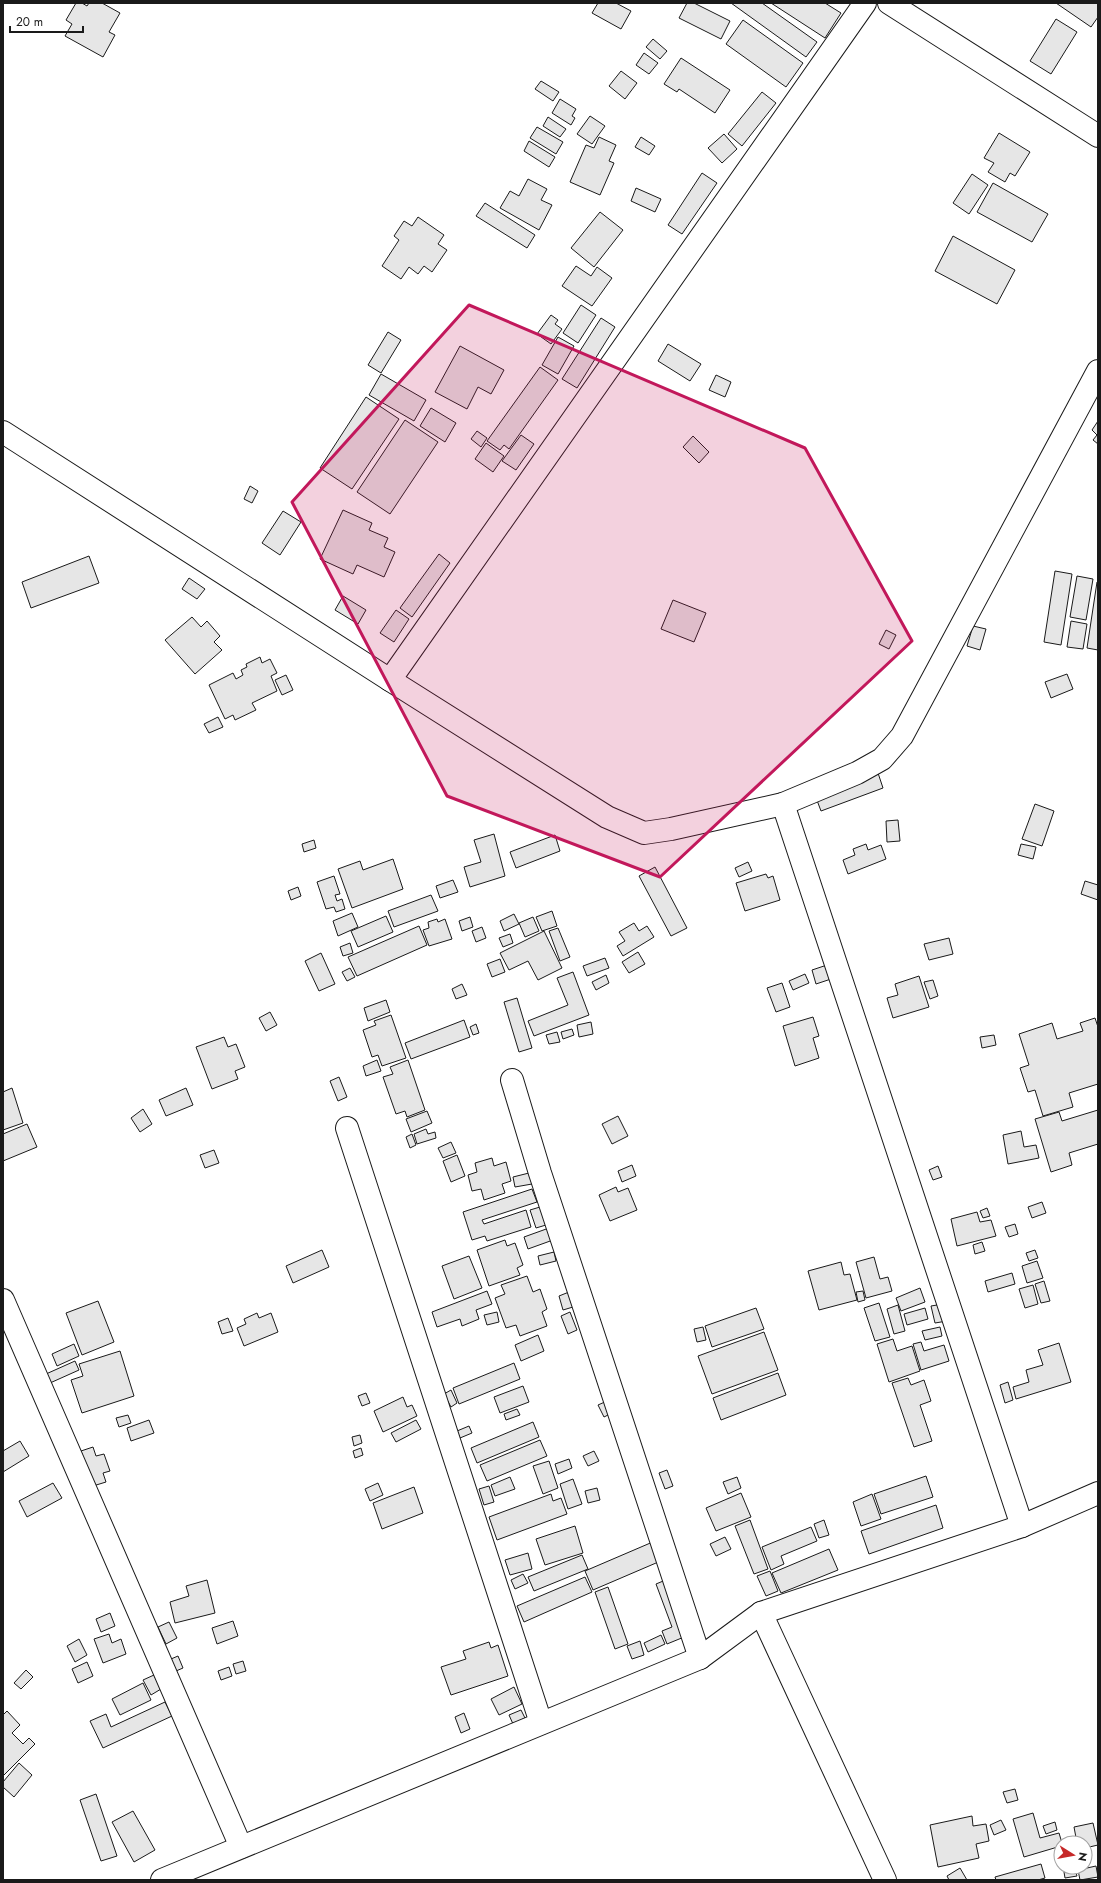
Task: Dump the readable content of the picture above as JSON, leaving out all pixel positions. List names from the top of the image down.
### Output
{
  "scale_bar": "20 m",
  "north": "right"
}
